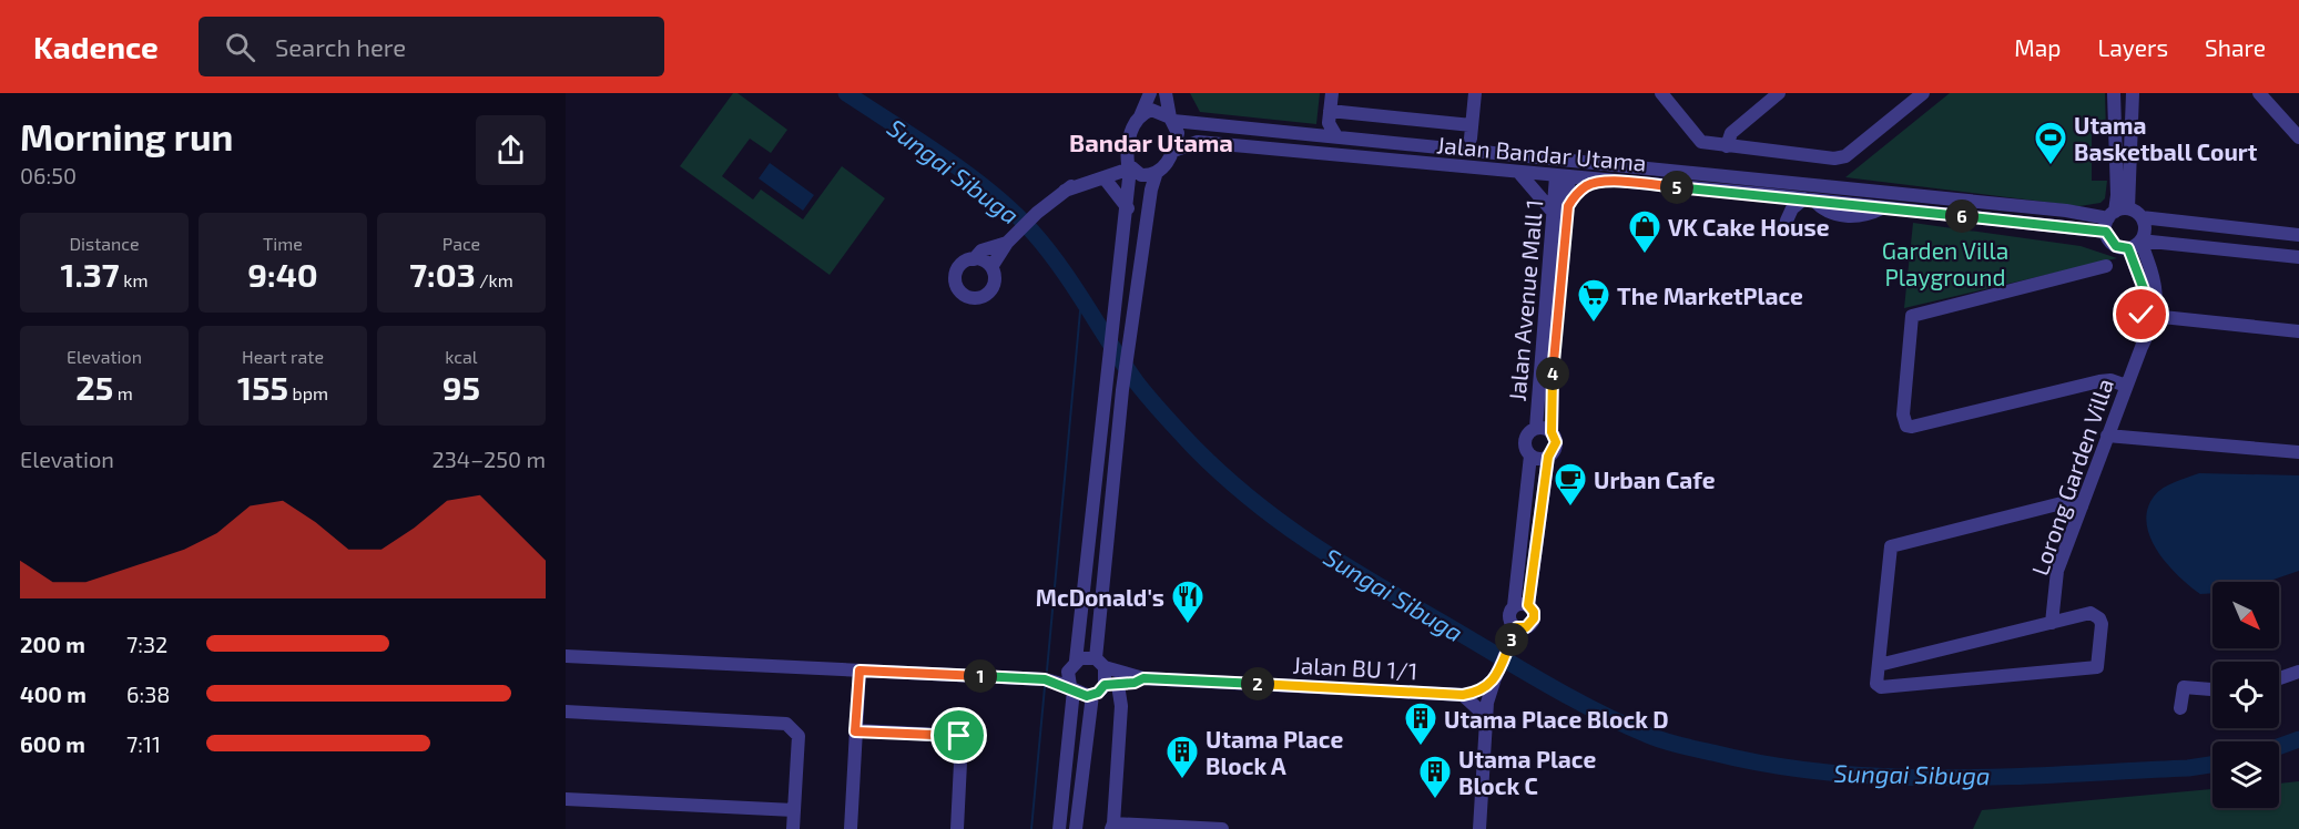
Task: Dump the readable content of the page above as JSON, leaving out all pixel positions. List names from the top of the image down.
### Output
{
  "streets": {
    "street": [
      "Jalan Bandar Utama",
      "Jalan Avenue Mall 1",
      "Lorong Garden Villa",
      "Jalan BU 1/1"
    ]
  },
  "crossings": [
    ["Jalan Bandar Utama", "Jalan Avenue Mall 1"]
  ],
  "districts": ["Bandar Utama"],
  "water": ["Sungai Sibuga"],
  "parks": ["Garden Villa Playground"],
  "places": {
    "sports": ["Utama Basketball Court"],
    "shop": ["VK Cake House"],
    "supermarket": ["The MarketPlace"],
    "cafe": ["Urban Cafe"],
    "restaurant": ["McDonald's"],
    "building": ["Utama Place Block D", "Utama Place Block A", "Utama Place Block C"]
  },
  "north": "bottom right",
  "page": {
    "header": "Kadence",
    "search": "Search here",
    "nav": ["Map", "Layers", "Share"],
    "heading": ["Morning run", "06:50"],
    "pins": [
      "5",
      "6",
      "4",
      "3",
      "1",
      "2"
    ],
    "stats": [
      ["Distance", "1.37 km"],
      ["Time", "9:40"],
      ["Pace", "7:03 /km"],
      ["Elevation", "25 m"],
      ["Heart rate", "155 bpm"],
      ["kcal", "95"]
    ],
    "chart": ["Elevation", "234–250 m"],
    "list": [
      {
        "name": "200 m",
        "note": "7:32"
      },
      {
        "name": "400 m",
        "note": "6:38"
      },
      {
        "name": "600 m",
        "note": "7:11"
      }
    ]
  }
}
